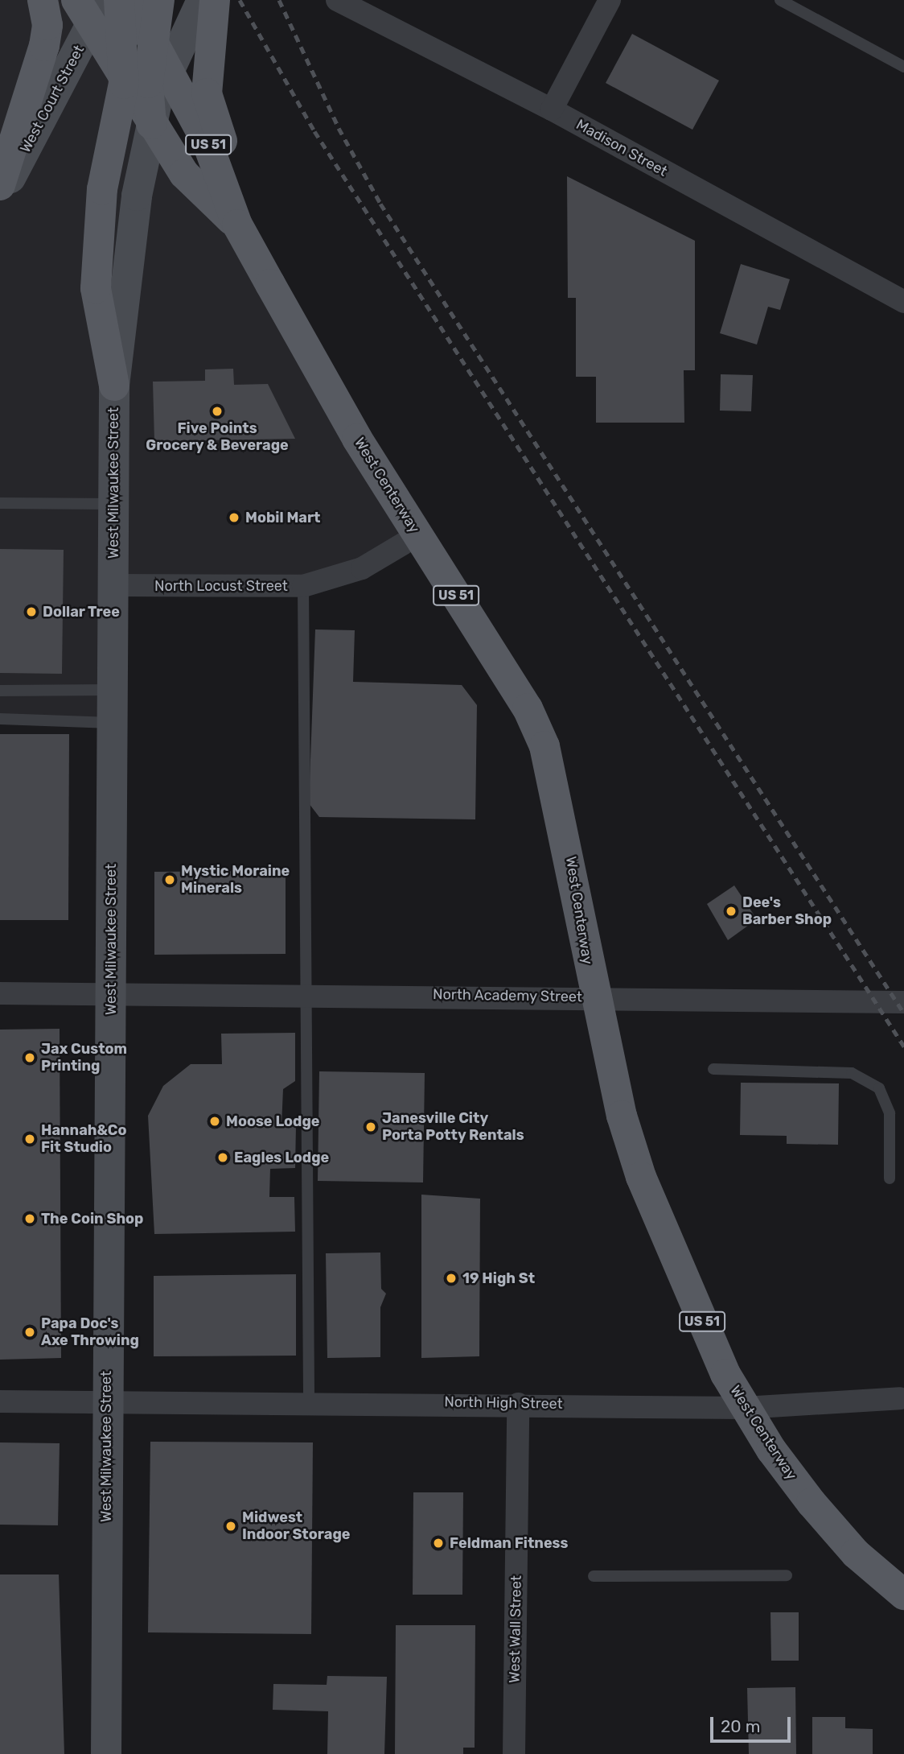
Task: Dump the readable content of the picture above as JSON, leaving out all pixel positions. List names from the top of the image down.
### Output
{
  "streets": {
    "main road": [
      "West Court Street",
      "US 51",
      "West Milwaukee Street",
      "West Centerway"
    ],
    "street": [
      "Madison Street",
      "North Locust Street",
      "North Academy Street",
      "North High Street",
      "West Wall Street"
    ]
  },
  "crossings": [
    ["West Court Street", "US 51"],
    ["US 51", "West Centerway"],
    ["West Milwaukee Street", "West Centerway"],
    ["West Milwaukee Street", "North Locust Street"],
    ["West Milwaukee Street", "North Academy Street"],
    ["West Milwaukee Street", "North High Street"],
    ["West Centerway", "North Locust Street"],
    ["West Centerway", "North Academy Street"],
    ["West Centerway", "North High Street"],
    ["North High Street", "West Wall Street"]
  ],
  "places": [
    "Five Points Grocery & Beverage",
    "Mobil Mart",
    "Dollar Tree",
    "Mystic Moraine Minerals",
    "Dee's Barber Shop",
    "Jax Custom Printing",
    "Moose Lodge",
    "Janesville City Porta Potty Rentals",
    "Hannah&Co Fit Studio",
    "Eagles Lodge",
    "The Coin Shop",
    "19 High St",
    "Papa Doc's Axe Throwing",
    "Midwest Indoor Storage",
    "Feldman Fitness"
  ],
  "scale_bar": "20 m"
}
